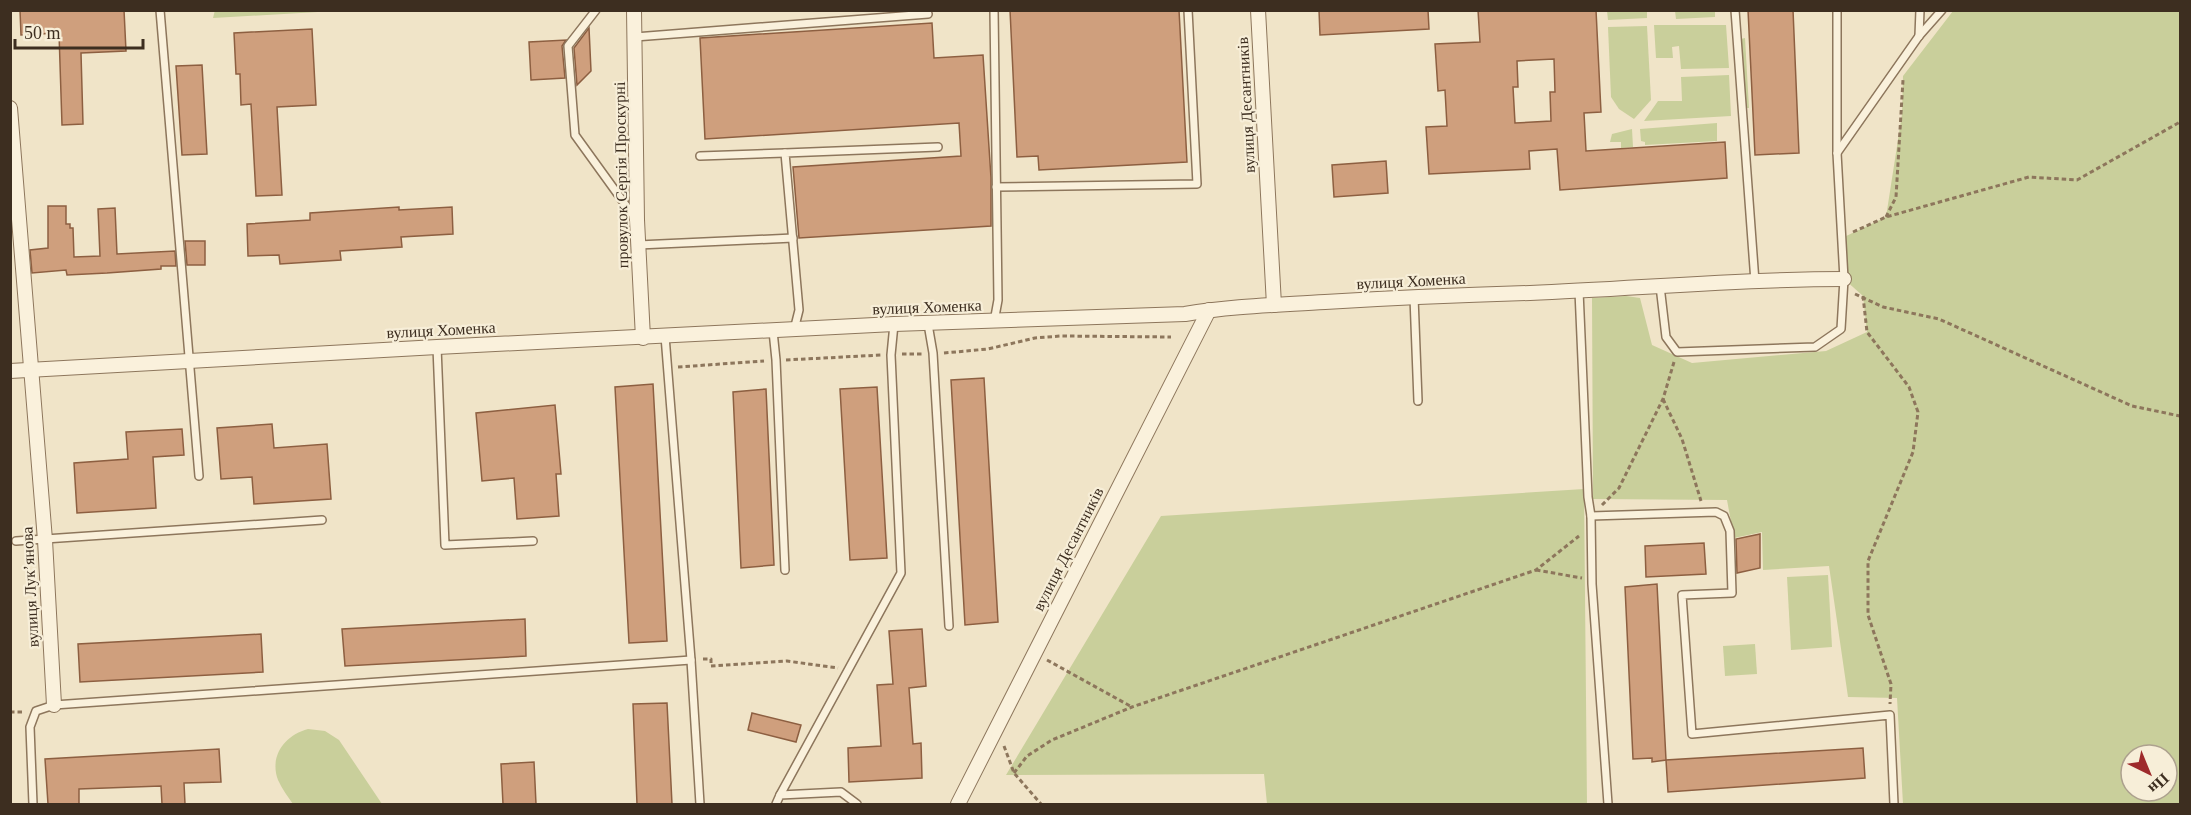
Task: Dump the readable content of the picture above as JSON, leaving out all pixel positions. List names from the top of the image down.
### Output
{
  "streets": {
    "street": [
      "вулиця Десантників",
      "провулок Сергія Проскурні",
      "вулиця Хоменка",
      "вулиця Лукʼянова"
    ]
  },
  "crossings": [
    ["вулиця Десантників", "вулиця Хоменка"],
    ["провулок Сергія Проскурні", "вулиця Хоменка"],
    ["вулиця Хоменка", "вулиця Лукʼянова"]
  ],
  "scale_bar": "50 m",
  "north": "bottom right"
}
